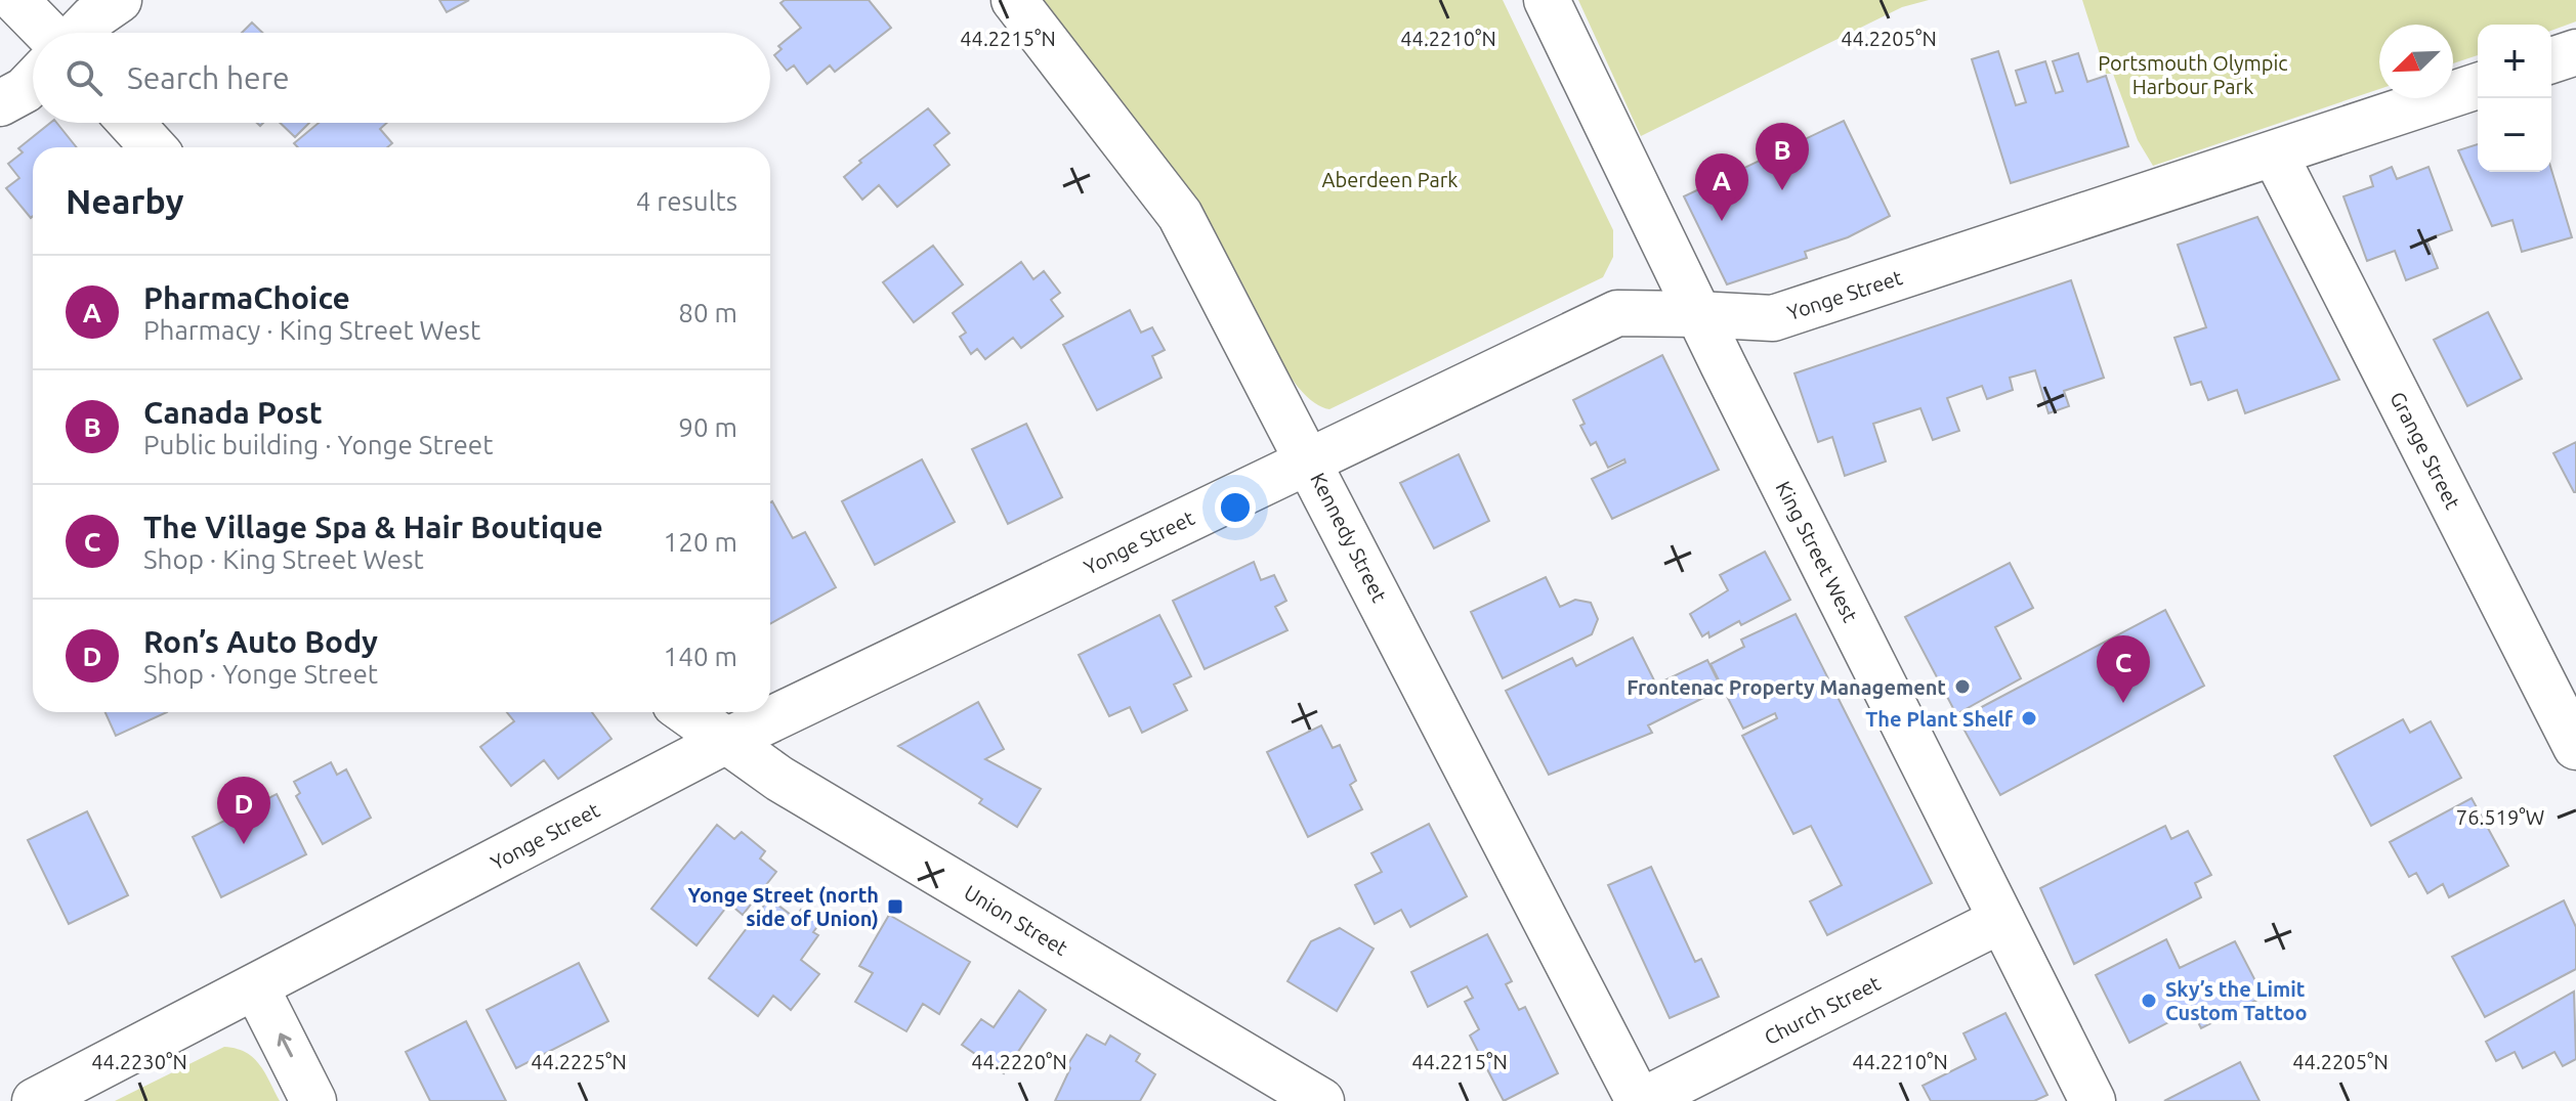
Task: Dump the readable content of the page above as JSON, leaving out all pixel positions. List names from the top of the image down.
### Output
{
  "streets": {
    "street": [
      "Yonge Street",
      "Grange Street",
      "Kennedy Street",
      "King Street West",
      "Union Street",
      "Church Street"
    ]
  },
  "crossings": [
    ["Yonge Street", "Grange Street"],
    ["Yonge Street", "Kennedy Street"],
    ["Yonge Street", "King Street West"],
    ["Yonge Street", "Union Street"],
    ["Kennedy Street", "Church Street"],
    ["King Street West", "Church Street"]
  ],
  "parks": ["Portsmouth Olympic Harbour Park", "Aberdeen Park"],
  "places": {
    "other": ["Frontenac Property Management", "The Plant Shelf", "Sky’s the Limit Custom Tattoo"],
    "transit": ["Yonge Street (north side of Union)"]
  },
  "north": "bottom left",
  "page": {
    "map_buttons": ["+", "−"],
    "search": "Search here",
    "pins": [
      "B",
      "A",
      "C",
      "D"
    ],
    "heading": ["Nearby", "4 results"],
    "list": [
      {
        "mark": "A",
        "name": "PharmaChoice",
        "note": "Pharmacy · King Street West",
        "value": "80 m"
      },
      {
        "mark": "B",
        "name": "Canada Post",
        "note": "Public building · Yonge Street",
        "value": "90 m"
      },
      {
        "mark": "C",
        "name": "The Village Spa & Hair Boutique",
        "note": "Shop · King Street West",
        "value": "120 m"
      },
      {
        "mark": "D",
        "name": "Ron’s Auto Body",
        "note": "Shop · Yonge Street",
        "value": "140 m"
      }
    ]
  },
  "coordinates": [
    "44.2215°N",
    "44.2210°N",
    "44.2205°N",
    "76.519°W",
    "44.2230°N",
    "44.2225°N",
    "44.2220°N"
  ]
}
